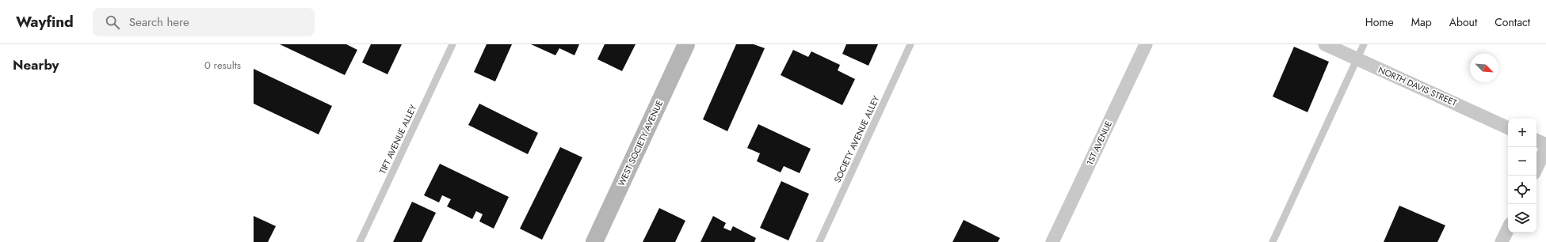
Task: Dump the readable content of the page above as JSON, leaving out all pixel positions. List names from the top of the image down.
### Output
{
  "streets": {
    "street": ["NORTH DAVIS STREET", "WEST SOCIETY AVENUE", "1ST AVENUE"],
    "lane": ["TIFT AVENUE ALLEY", "SOCIETY AVENUE ALLEY"]
  },
  "north": "bottom right",
  "page": {
    "header": "Wayfind",
    "search": "Search here",
    "nav": [
      "Home",
      "Map",
      "About",
      "Contact"
    ],
    "heading": ["Nearby", "0 results"],
    "map_buttons": ["+", "−"]
  }
}
